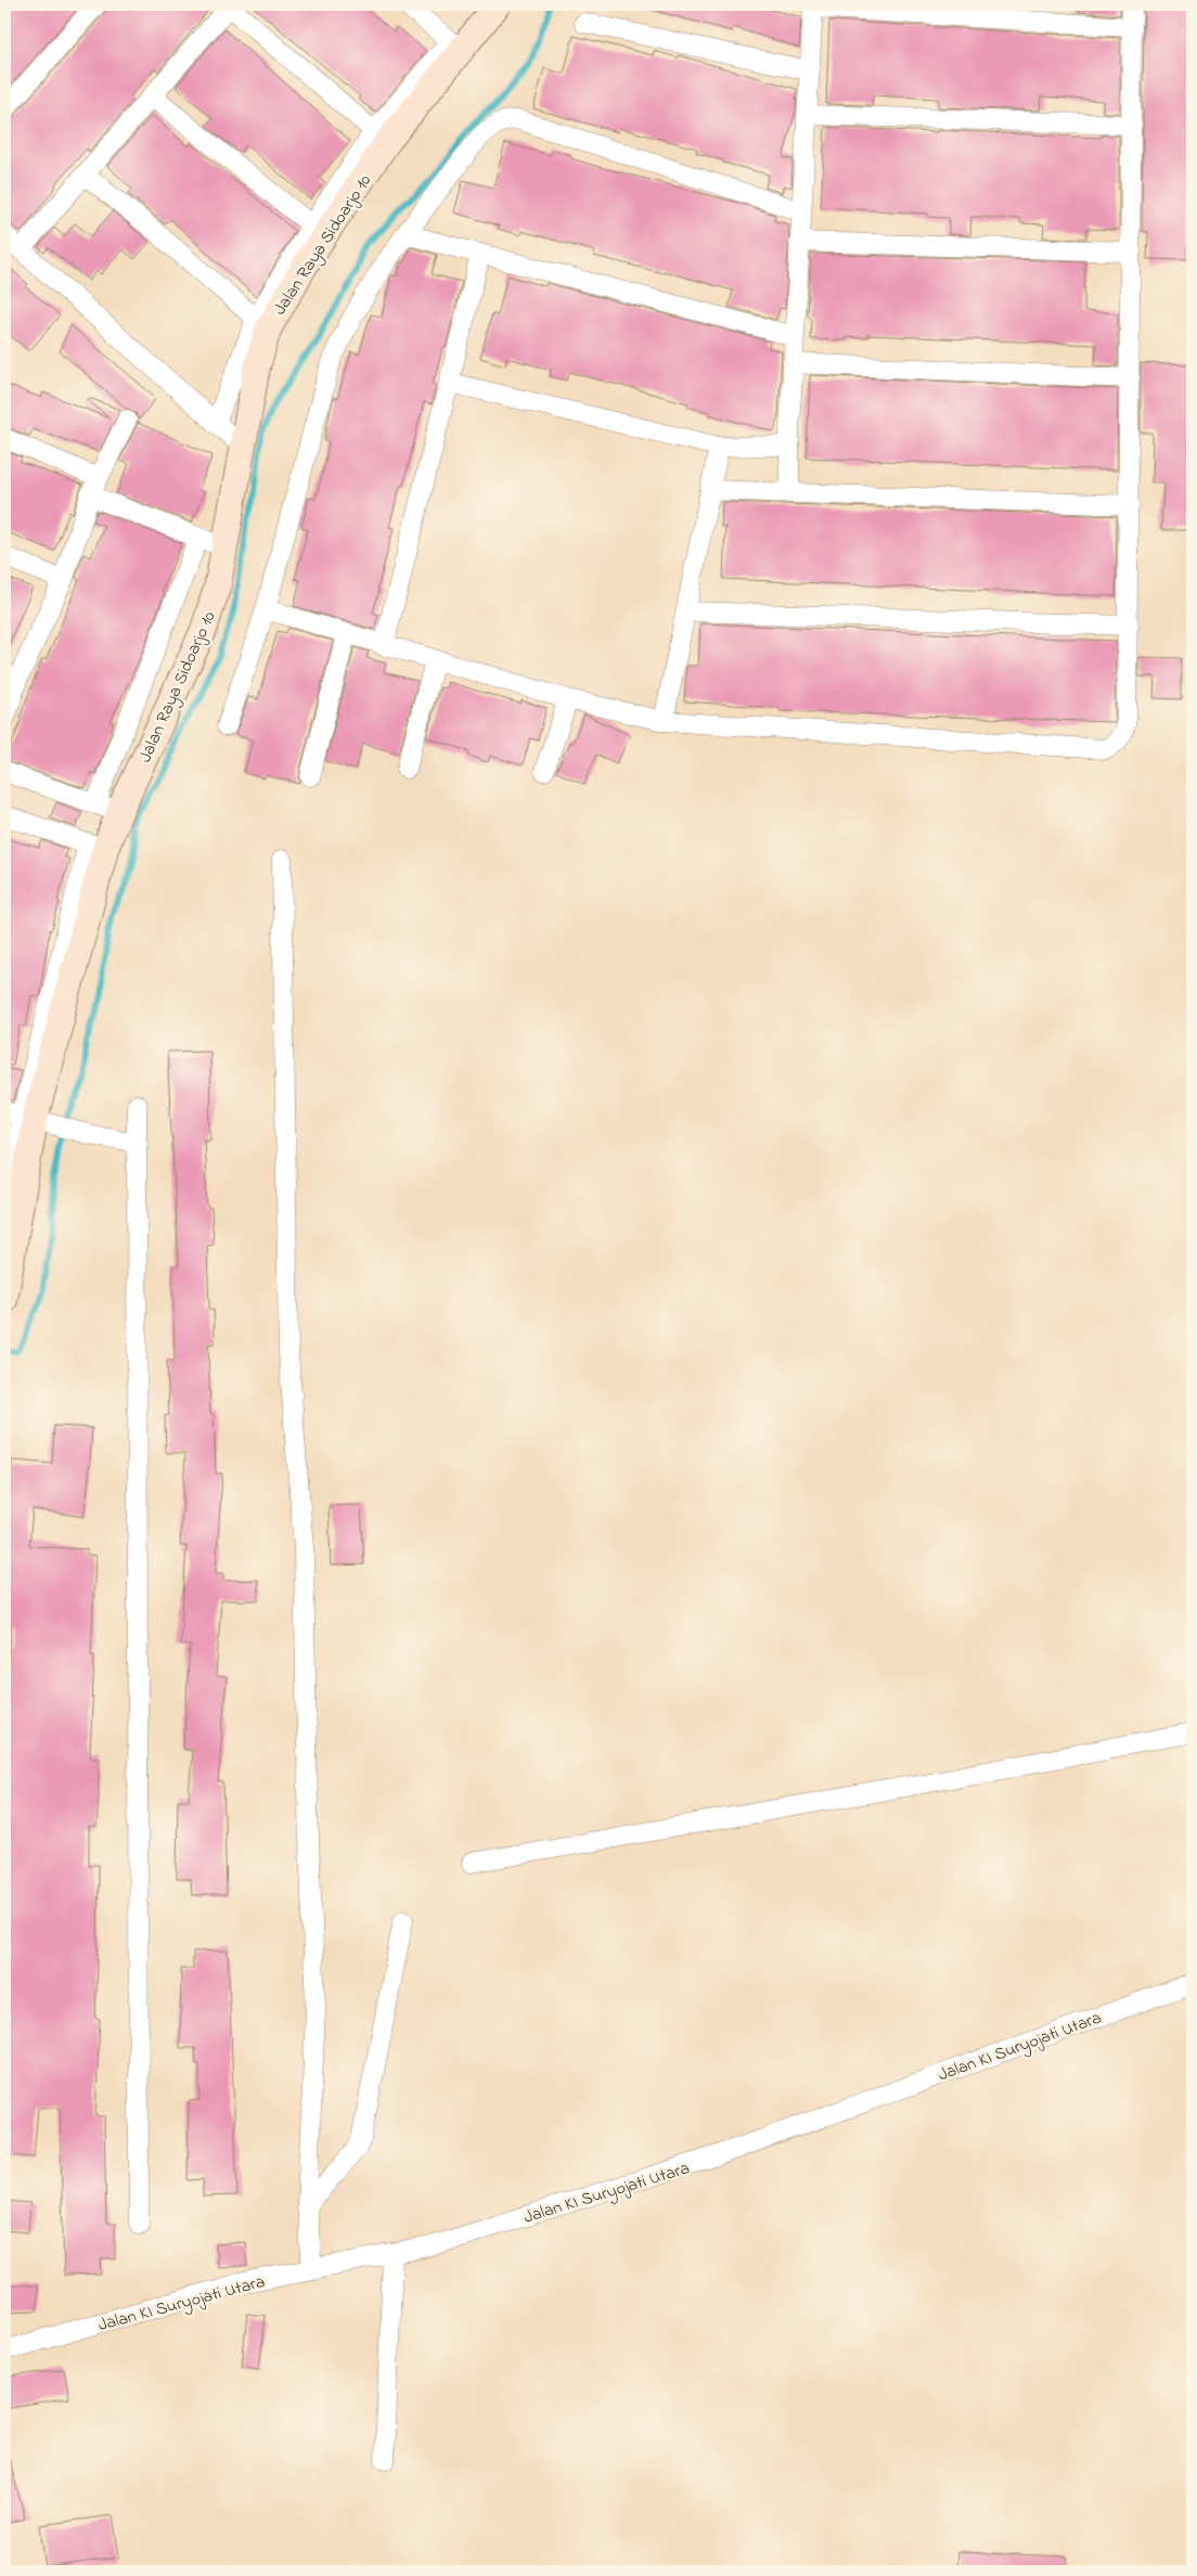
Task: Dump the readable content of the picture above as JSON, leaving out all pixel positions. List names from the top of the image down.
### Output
{
  "streets": {
    "street": ["Jalan Raya Sidoarjo 10", "Jalan KI Suryojati Utara"]
  }
}
